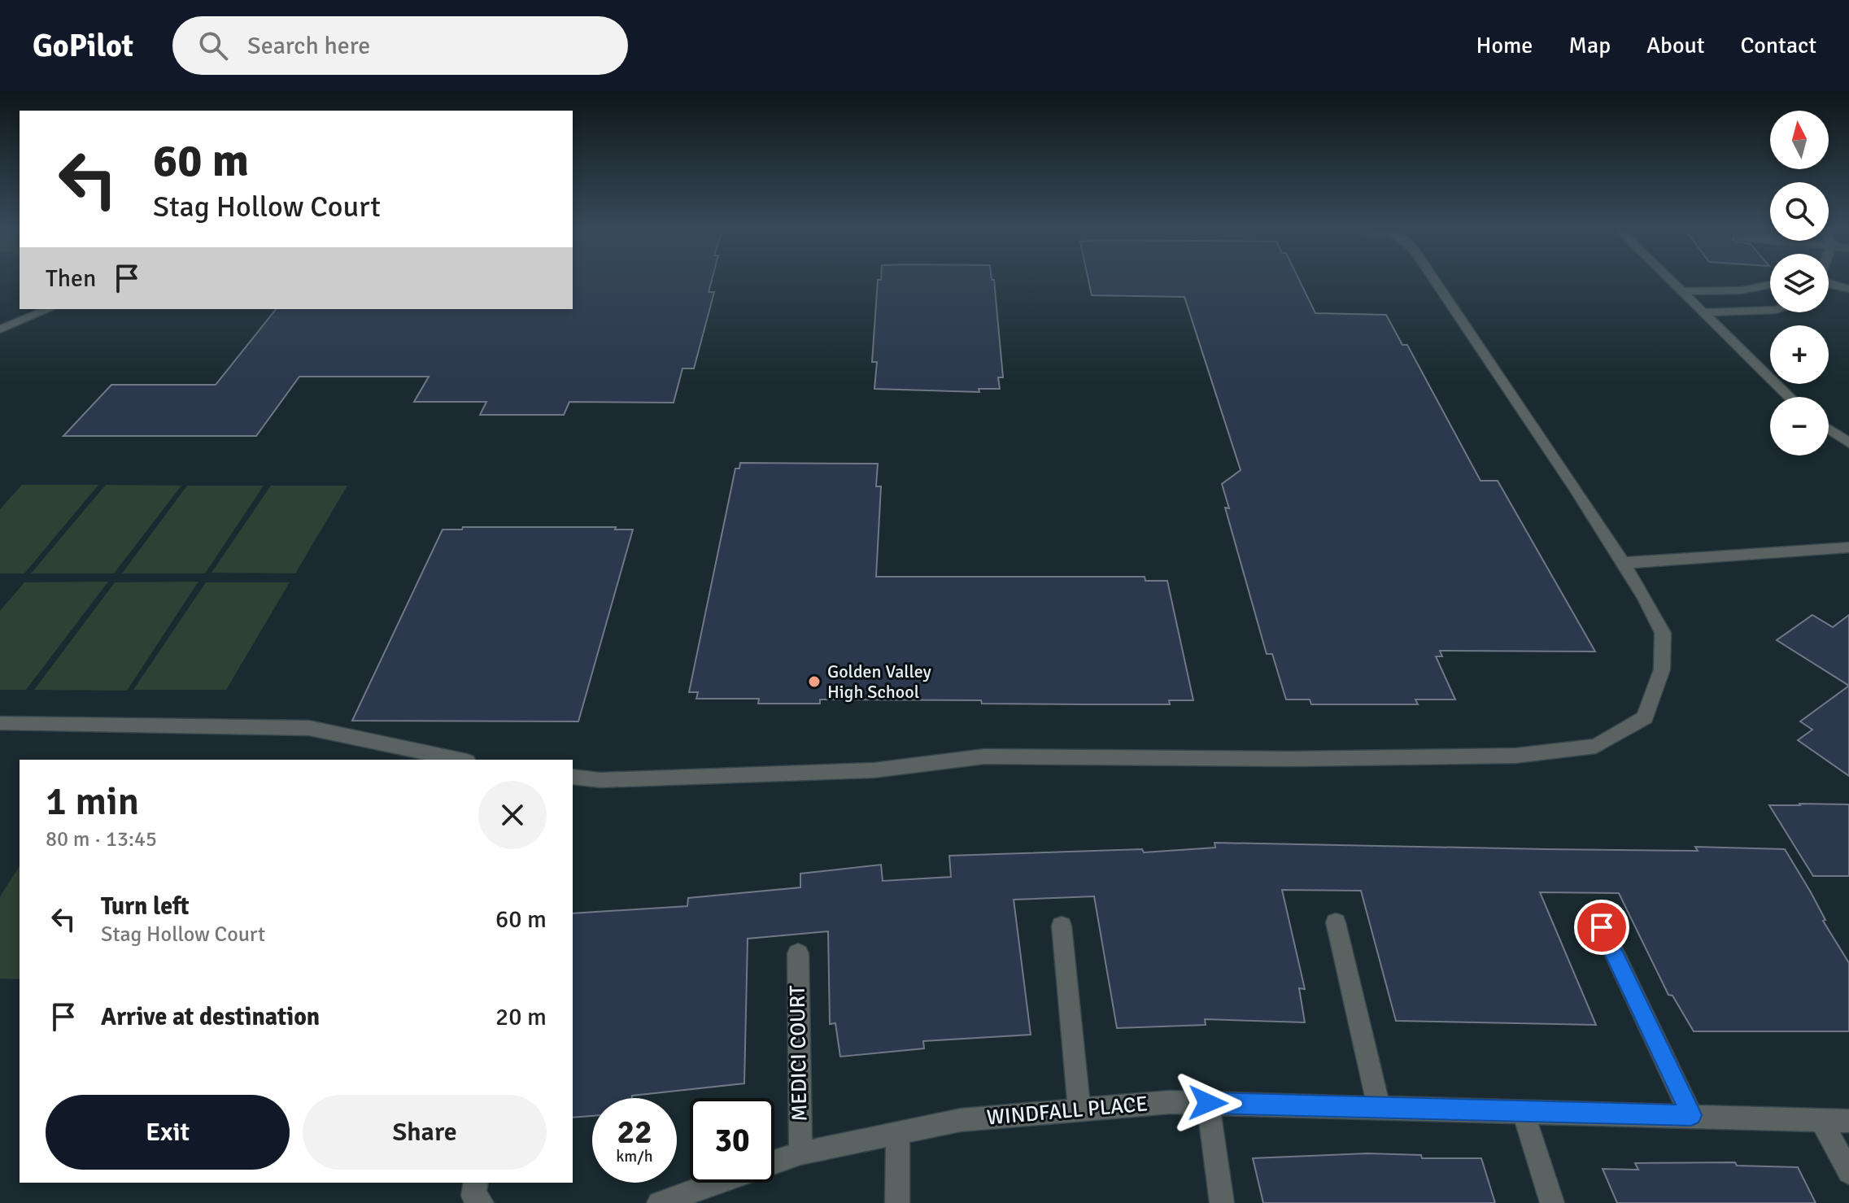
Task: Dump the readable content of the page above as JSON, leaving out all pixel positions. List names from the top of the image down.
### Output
{
  "streets": {
    "street": ["MEDICI COURT", "WINDFALL PLACE"]
  },
  "crossings": [
    ["MEDICI COURT", "WINDFALL PLACE"]
  ],
  "places": ["Golden Valley High School"],
  "north": "top",
  "page": {
    "header": "GoPilot",
    "search": "Search here",
    "nav": [
      "Home",
      "Map",
      "About",
      "Contact"
    ],
    "map_buttons": ["+", "−"],
    "turn": ["60 m", "Stag Hollow Court"],
    "then": "Then",
    "heading": ["1 min", "80 m · 13:45"],
    "list": [
      {
        "name": "Turn left",
        "note": "Stag Hollow Court",
        "value": "60 m"
      },
      {
        "name": "Arrive at destination",
        "value": "20 m"
      }
    ],
    "buttons": ["Exit", "Share"],
    "speed": "22 km/h",
    "limit": "30"
  }
}
